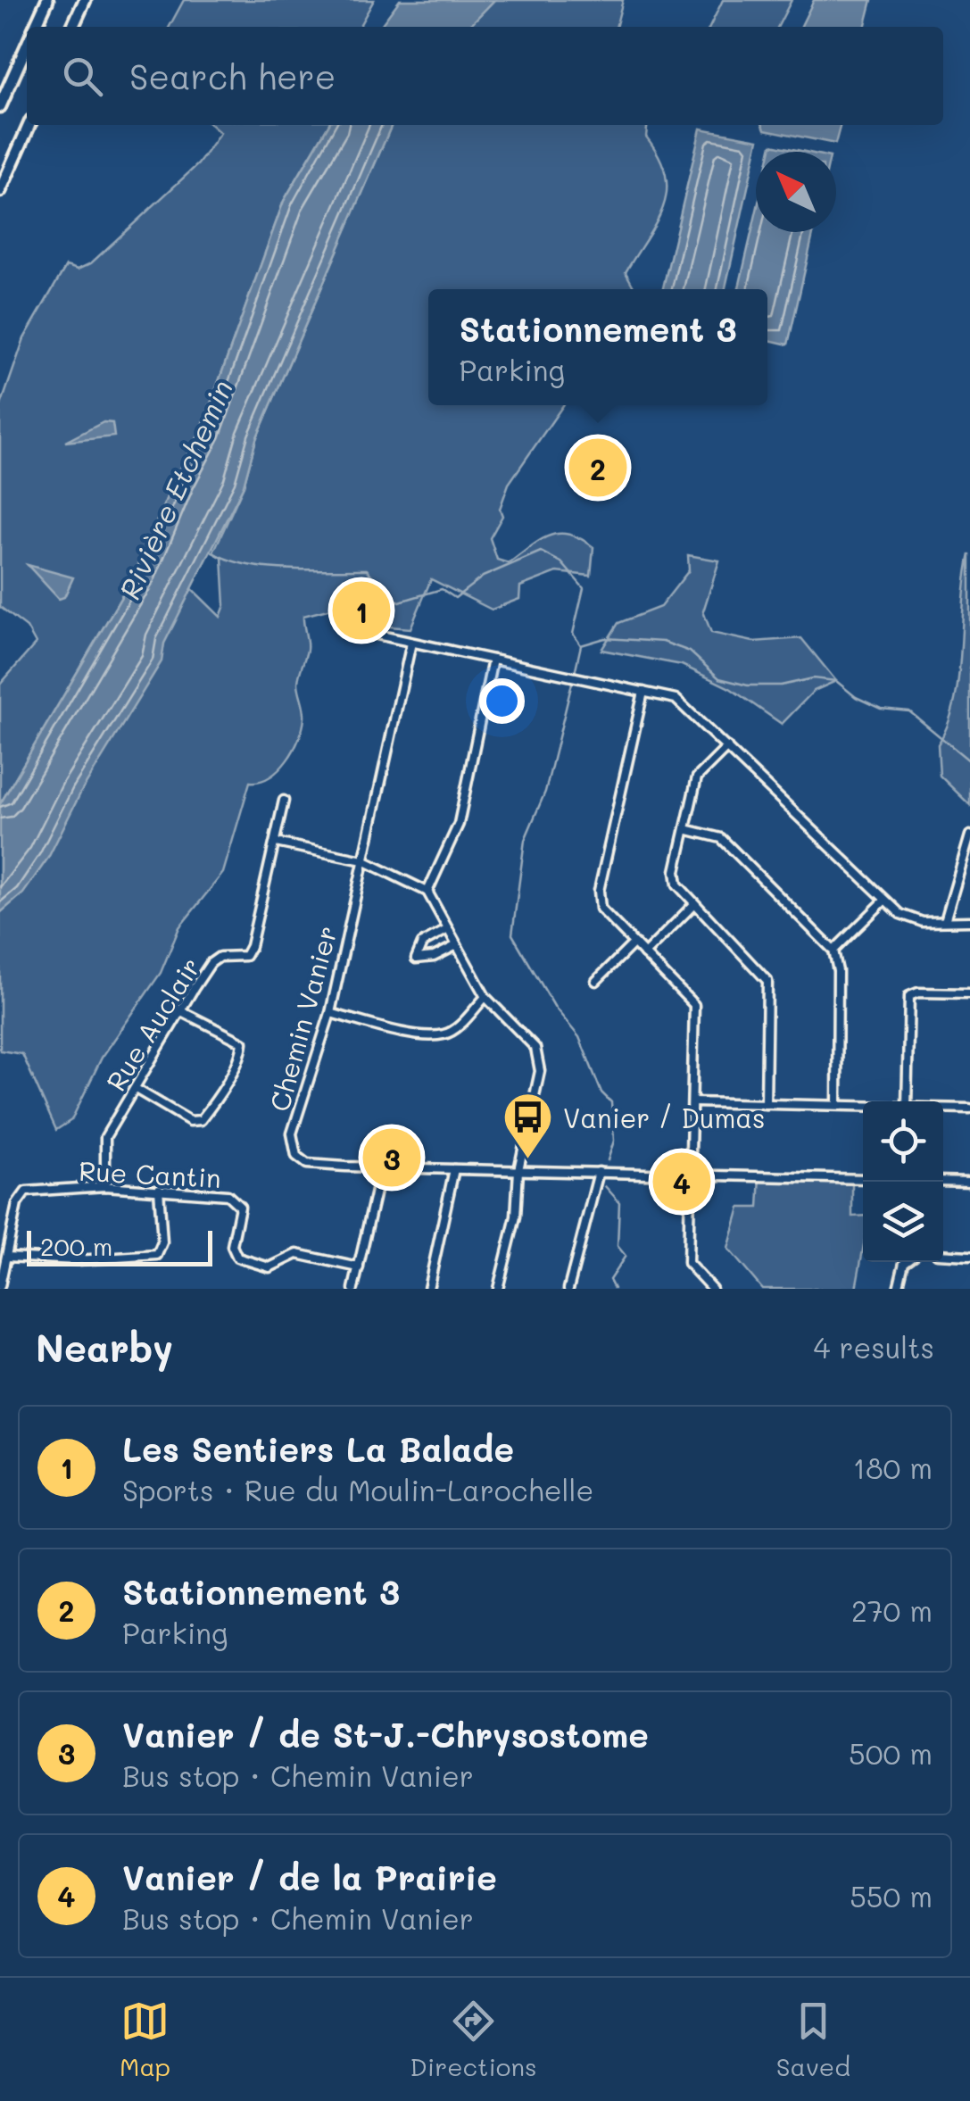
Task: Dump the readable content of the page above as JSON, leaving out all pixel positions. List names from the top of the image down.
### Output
{
  "streets": {
    "street": ["Chemin Vanier", "Rue Auclair", "Rue Cantin"]
  },
  "crossings": [
    ["Rue Auclair", "Rue Cantin"]
  ],
  "water": ["Rivière Etchemin"],
  "places": {
    "bus stop": ["Vanier / Dumas"]
  },
  "scale_bar": "200 m",
  "north": "top left",
  "page": {
    "search": "Search here",
    "popup": ["Stationnement 3", "Parking"],
    "pins": [
      "2",
      "1",
      "3",
      "4"
    ],
    "scale": "200 m",
    "heading": ["Nearby", "4 results"],
    "list": [
      {
        "mark": "1",
        "name": "Les Sentiers La Balade",
        "note": "Sports · Rue du Moulin-Larochelle",
        "value": "180 m"
      },
      {
        "mark": "2",
        "name": "Stationnement 3",
        "note": "Parking",
        "value": "270 m"
      },
      {
        "mark": "3",
        "name": "Vanier / de St-J.-Chrysostome",
        "note": "Bus stop · Chemin Vanier",
        "value": "500 m"
      },
      {
        "mark": "4",
        "name": "Vanier / de la Prairie",
        "note": "Bus stop · Chemin Vanier",
        "value": "550 m"
      }
    ],
    "nav": ["Map", "Directions", "Saved"]
  }
}
